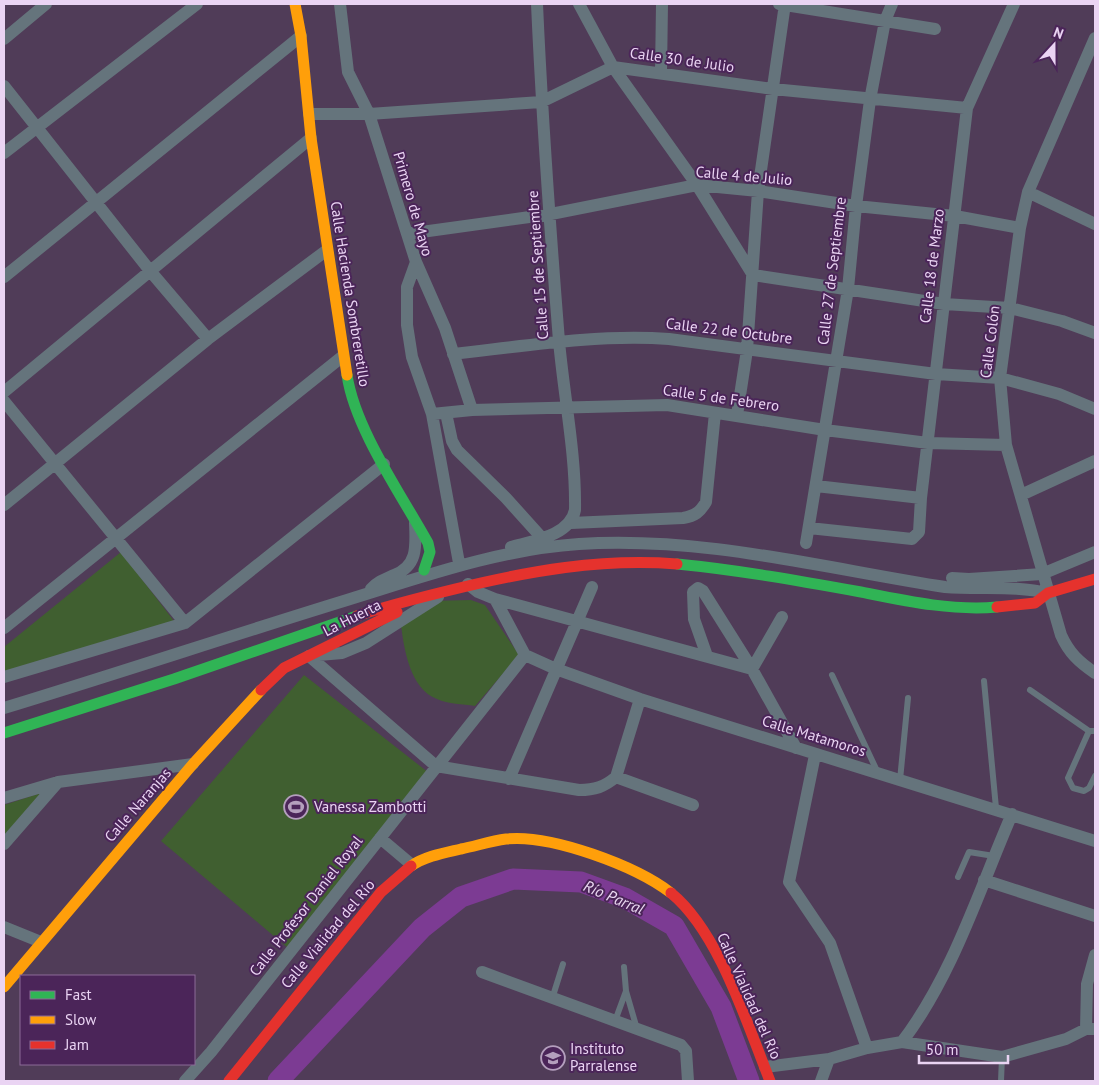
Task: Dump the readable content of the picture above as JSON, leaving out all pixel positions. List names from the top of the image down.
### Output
{
  "streets": {
    "street": [
      "Calle 30 de Julio",
      "Calle 4 de Julio",
      "Primero de Mayo",
      "Calle 15 de Septiembre",
      "Calle 18 de Marzo",
      "Calle 27 de Septiembre",
      "Calle Hacienda Sombreretillo",
      "Calle 22 de Octubre",
      "Calle Colón",
      "Calle 5 de Febrero",
      "La Huerta",
      "Calle Matamoros",
      "Calle Naranjas",
      "Calle Profesor Daniel Royal",
      "Calle Vialidad del Río"
    ]
  },
  "crossings": [
    ["Calle 30 de Julio", "Primero de Mayo"],
    ["Calle 30 de Julio", "Calle 15 de Septiembre"],
    ["Calle 30 de Julio", "Calle 18 de Marzo"],
    ["Calle 30 de Julio", "Calle 27 de Septiembre"],
    ["Calle 30 de Julio", "Calle Hacienda Sombreretillo"],
    ["Calle 4 de Julio", "Primero de Mayo"],
    ["Calle 4 de Julio", "Calle 15 de Septiembre"],
    ["Calle 4 de Julio", "Calle 18 de Marzo"],
    ["Calle 4 de Julio", "Calle 27 de Septiembre"],
    ["Calle 4 de Julio", "Calle Colón"],
    ["Primero de Mayo", "Calle 5 de Febrero"],
    ["Calle 15 de Septiembre", "Calle 22 de Octubre"],
    ["Calle 15 de Septiembre", "Calle 5 de Febrero"],
    ["Calle 18 de Marzo", "Calle 27 de Septiembre"],
    ["Calle 18 de Marzo", "Calle 22 de Octubre"],
    ["Calle 18 de Marzo", "Calle 5 de Febrero"],
    ["Calle 27 de Septiembre", "Calle 22 de Octubre"],
    ["Calle 27 de Septiembre", "Calle 5 de Febrero"],
    ["Calle 22 de Octubre", "Calle Colón"],
    ["Calle Colón", "Calle 5 de Febrero"],
    ["La Huerta", "Calle Naranjas"],
    ["Calle Matamoros", "Calle Profesor Daniel Royal"]
  ],
  "water": ["Río Parral"],
  "places": {
    "sports": ["Vanessa Zambotti"],
    "school or university": ["Instituto Parralense"]
  },
  "legend": ["Fast", "Slow", "Jam"],
  "scale_bar": "50 m",
  "north": "top"
}
